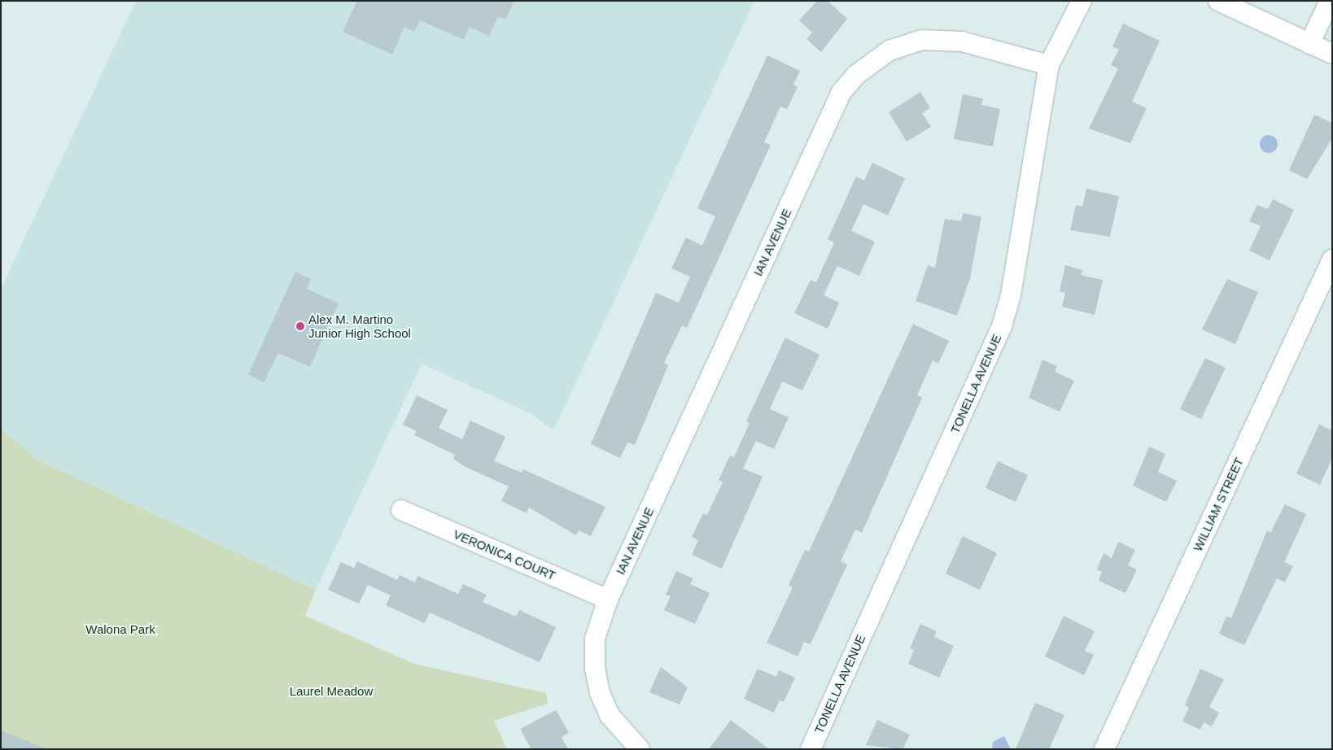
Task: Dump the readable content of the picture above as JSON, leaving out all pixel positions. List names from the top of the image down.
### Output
{
  "streets": {
    "street": [
      "IAN AVENUE",
      "TONELLA AVENUE",
      "WILLIAM STREET",
      "VERONICA COURT"
    ]
  },
  "crossings": [
    ["IAN AVENUE", "TONELLA AVENUE"],
    ["IAN AVENUE", "VERONICA COURT"]
  ],
  "parks": ["Walona Park", "Laurel Meadow"],
  "places": ["Alex M. Martino Junior High School"]
}
